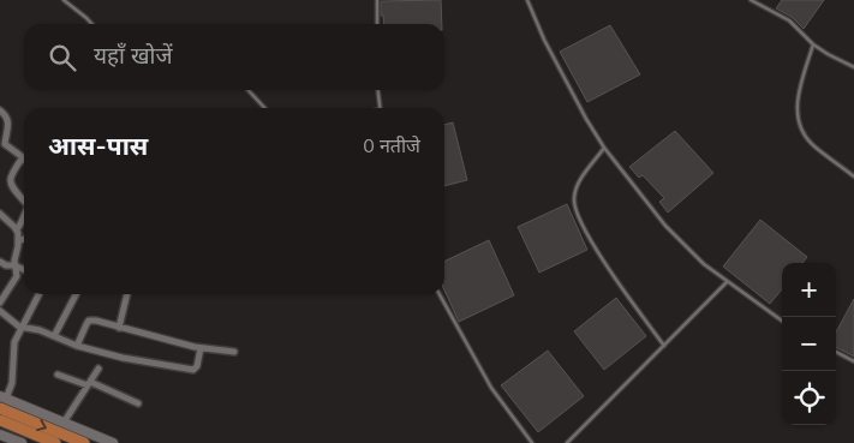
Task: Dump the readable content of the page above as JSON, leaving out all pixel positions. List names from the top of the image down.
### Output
{
  "page": {
    "search": "यहाँ खोजें",
    "heading": ["आस-पास", "0 नतीजे"],
    "map_buttons": ["+", "−"]
  }
}
